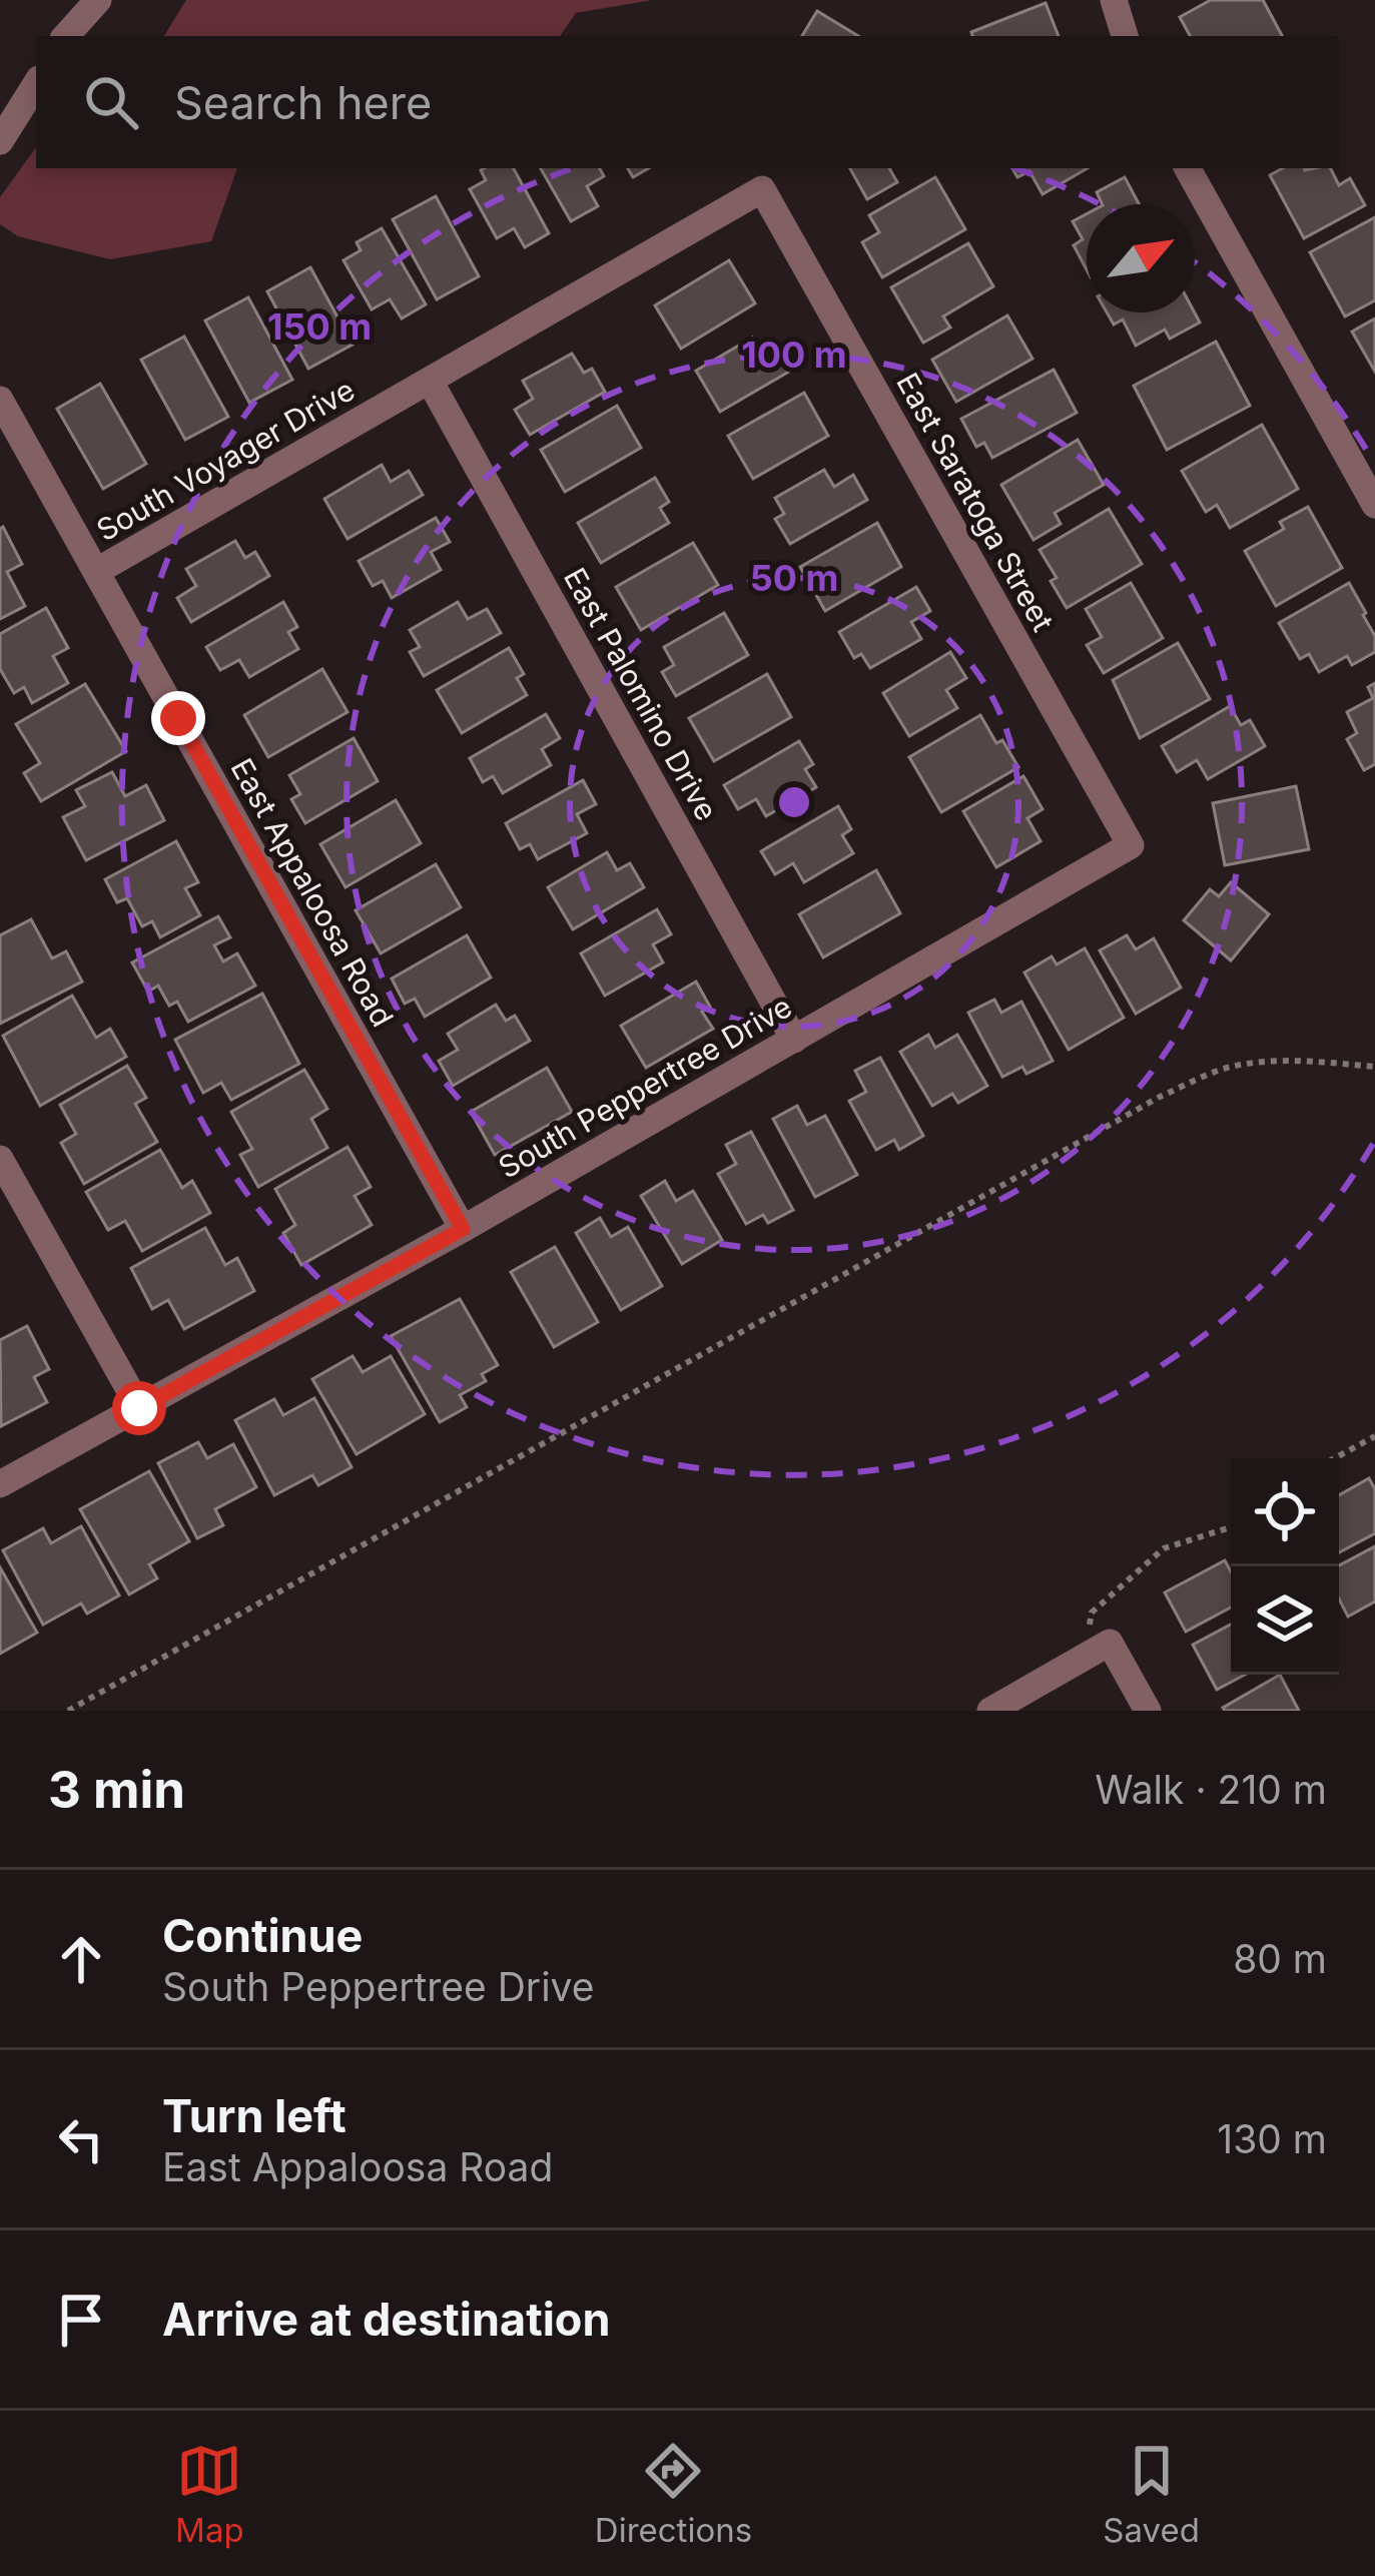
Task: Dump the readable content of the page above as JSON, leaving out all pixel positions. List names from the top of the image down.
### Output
{
  "streets": {
    "street": [
      "South Voyager Drive",
      "East Saratoga Street",
      "East Palomino Drive",
      "East Appaloosa Road",
      "South Peppertree Drive"
    ]
  },
  "crossings": [
    ["South Voyager Drive", "East Saratoga Street"],
    ["South Voyager Drive", "East Palomino Drive"],
    ["South Voyager Drive", "East Appaloosa Road"],
    ["East Saratoga Street", "South Peppertree Drive"],
    ["East Palomino Drive", "South Peppertree Drive"],
    ["East Appaloosa Road", "South Peppertree Drive"]
  ],
  "north": "top right",
  "page": {
    "search": "Search here",
    "heading": ["3 min", "Walk · 210 m"],
    "list": [
      ["Continue", "South Peppertree Drive", "80 m"],
      ["Turn left", "East Appaloosa Road", "130 m"],
      "Arrive at destination"
    ],
    "nav": ["Map", "Directions", "Saved"]
  },
  "rings": ["150 m", "100 m", "50 m"]
}
